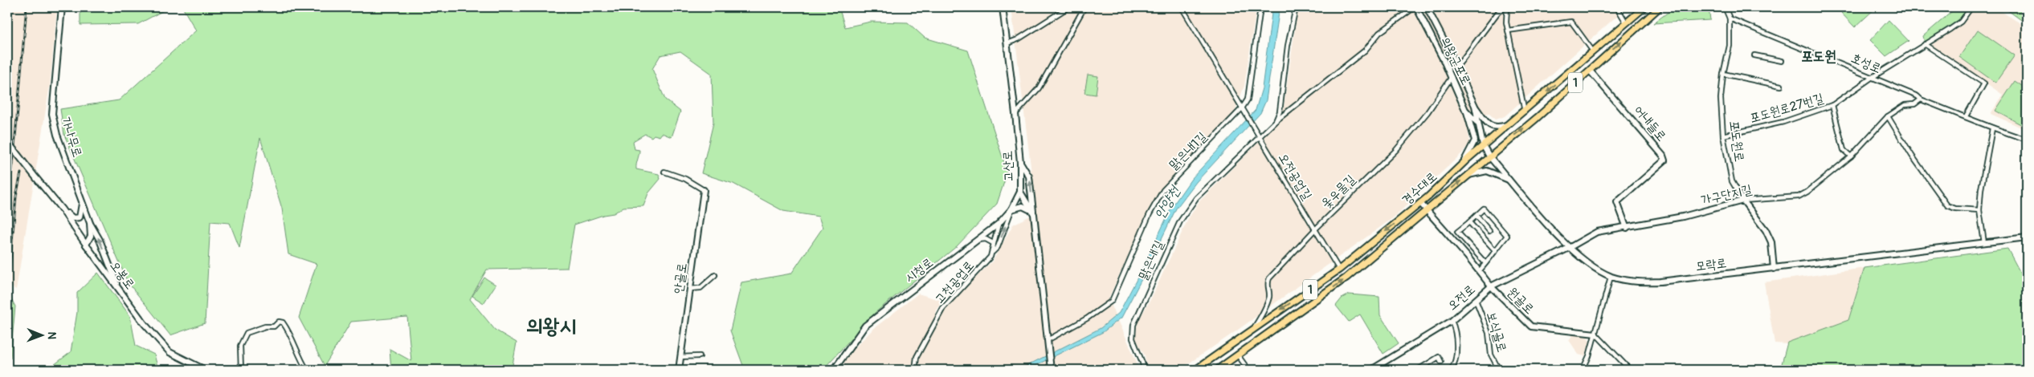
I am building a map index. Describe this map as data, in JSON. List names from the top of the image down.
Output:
{
  "streets": {
    "main road": ["1", "경수대로"],
    "street": [
      "의왕군포로",
      "호성로",
      "포도원로27번길",
      "어내들로",
      "가나무로",
      "포도원로",
      "맑은내1길",
      "고산로",
      "오전공업길",
      "옻우물길",
      "가구단지길",
      "맑은내길",
      "모락로",
      "시청로",
      "오봉로",
      "안골로",
      "고천공업로",
      "오전로",
      "원골로",
      "보식골로"
    ]
  },
  "crossings": [
    ["의왕군포로", "경수대로"],
    ["의왕군포로", "옻우물길"],
    ["의왕군포로", "맑은내길"],
    ["의왕군포로", "모락로"],
    ["호성로", "포도원로27번길"],
    ["호성로", "포도원로"],
    ["호성로", "가구단지길"],
    ["포도원로27번길", "포도원로"],
    ["어내들로", "경수대로"],
    ["어내들로", "가구단지길"],
    ["가나무로", "오봉로"],
    ["포도원로", "가구단지길"],
    ["포도원로", "모락로"],
    ["맑은내1길", "고산로"],
    ["맑은내1길", "오전공업길"],
    ["고산로", "시청로"],
    ["오전공업길", "경수대로"],
    ["오전공업길", "옻우물길"],
    ["오전공업길", "맑은내길"],
    ["경수대로", "옻우물길"],
    ["경수대로", "모락로"],
    ["경수대로", "원골로"],
    ["가구단지길", "모락로"],
    ["가구단지길", "오전로"],
    ["모락로", "오전로"],
    ["시청로", "고천공업로"],
    ["오전로", "원골로"],
    ["오전로", "보식골로"]
  ],
  "districts": ["포도원", "의왕시"],
  "water": ["안양천"],
  "north": "right"
}
